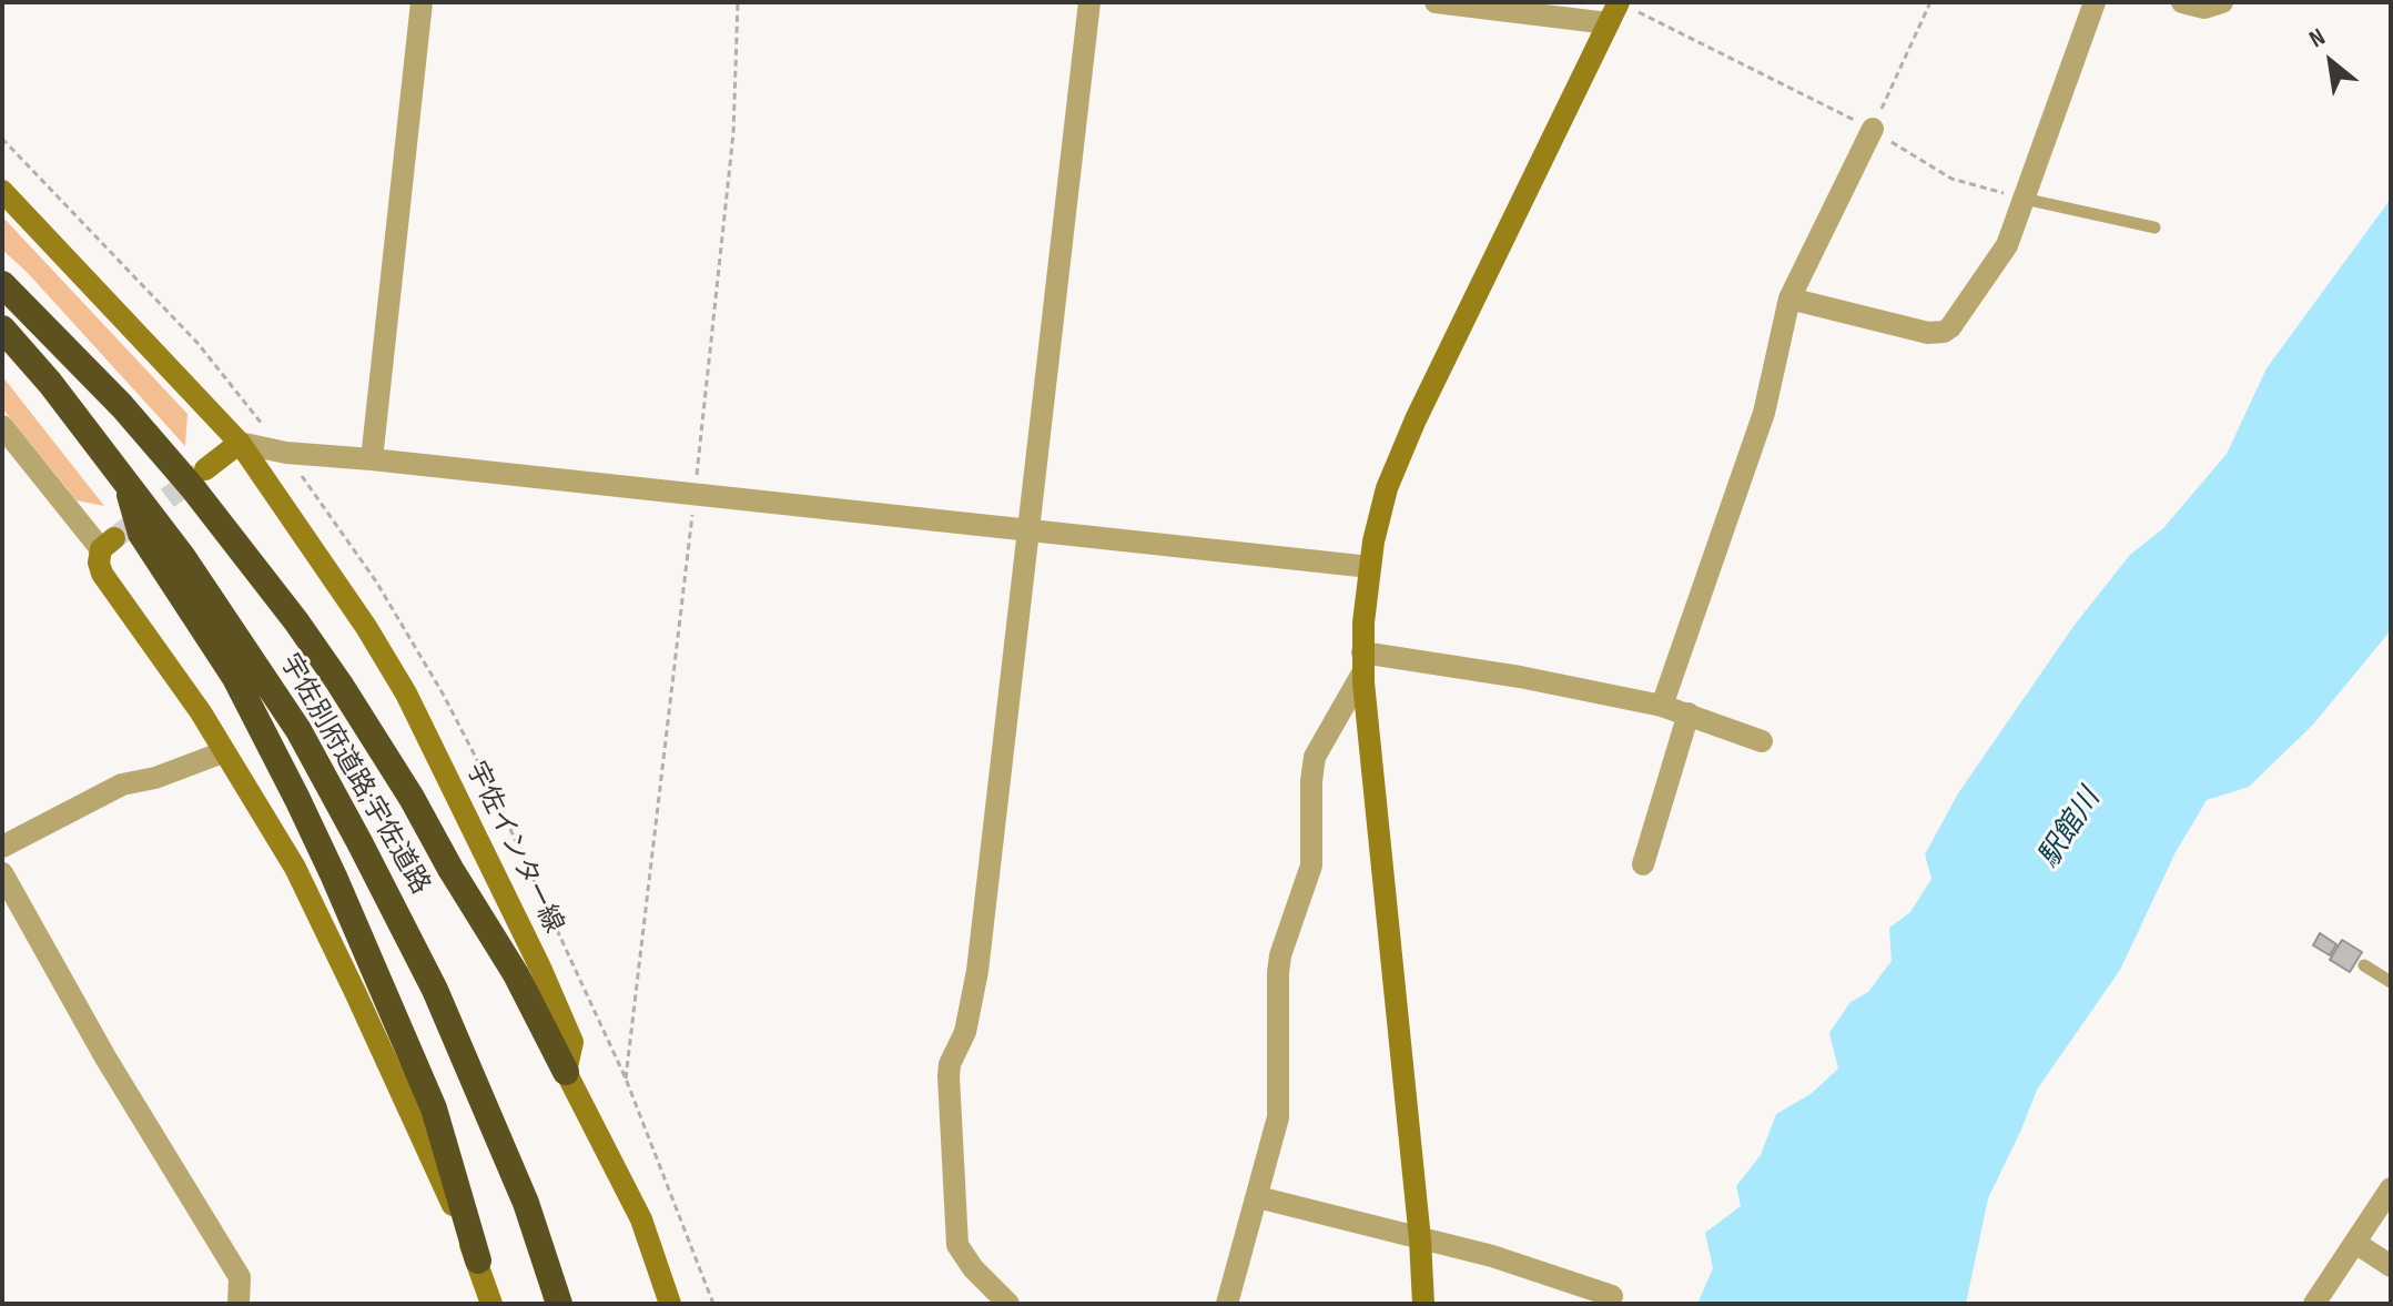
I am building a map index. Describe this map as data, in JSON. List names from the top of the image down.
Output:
{
  "streets": {
    "highway": ["宇佐別府道路;宇佐道路"],
    "main road": ["宇佐インター線"]
  },
  "water": ["駅館川"],
  "north": "top left"
}
